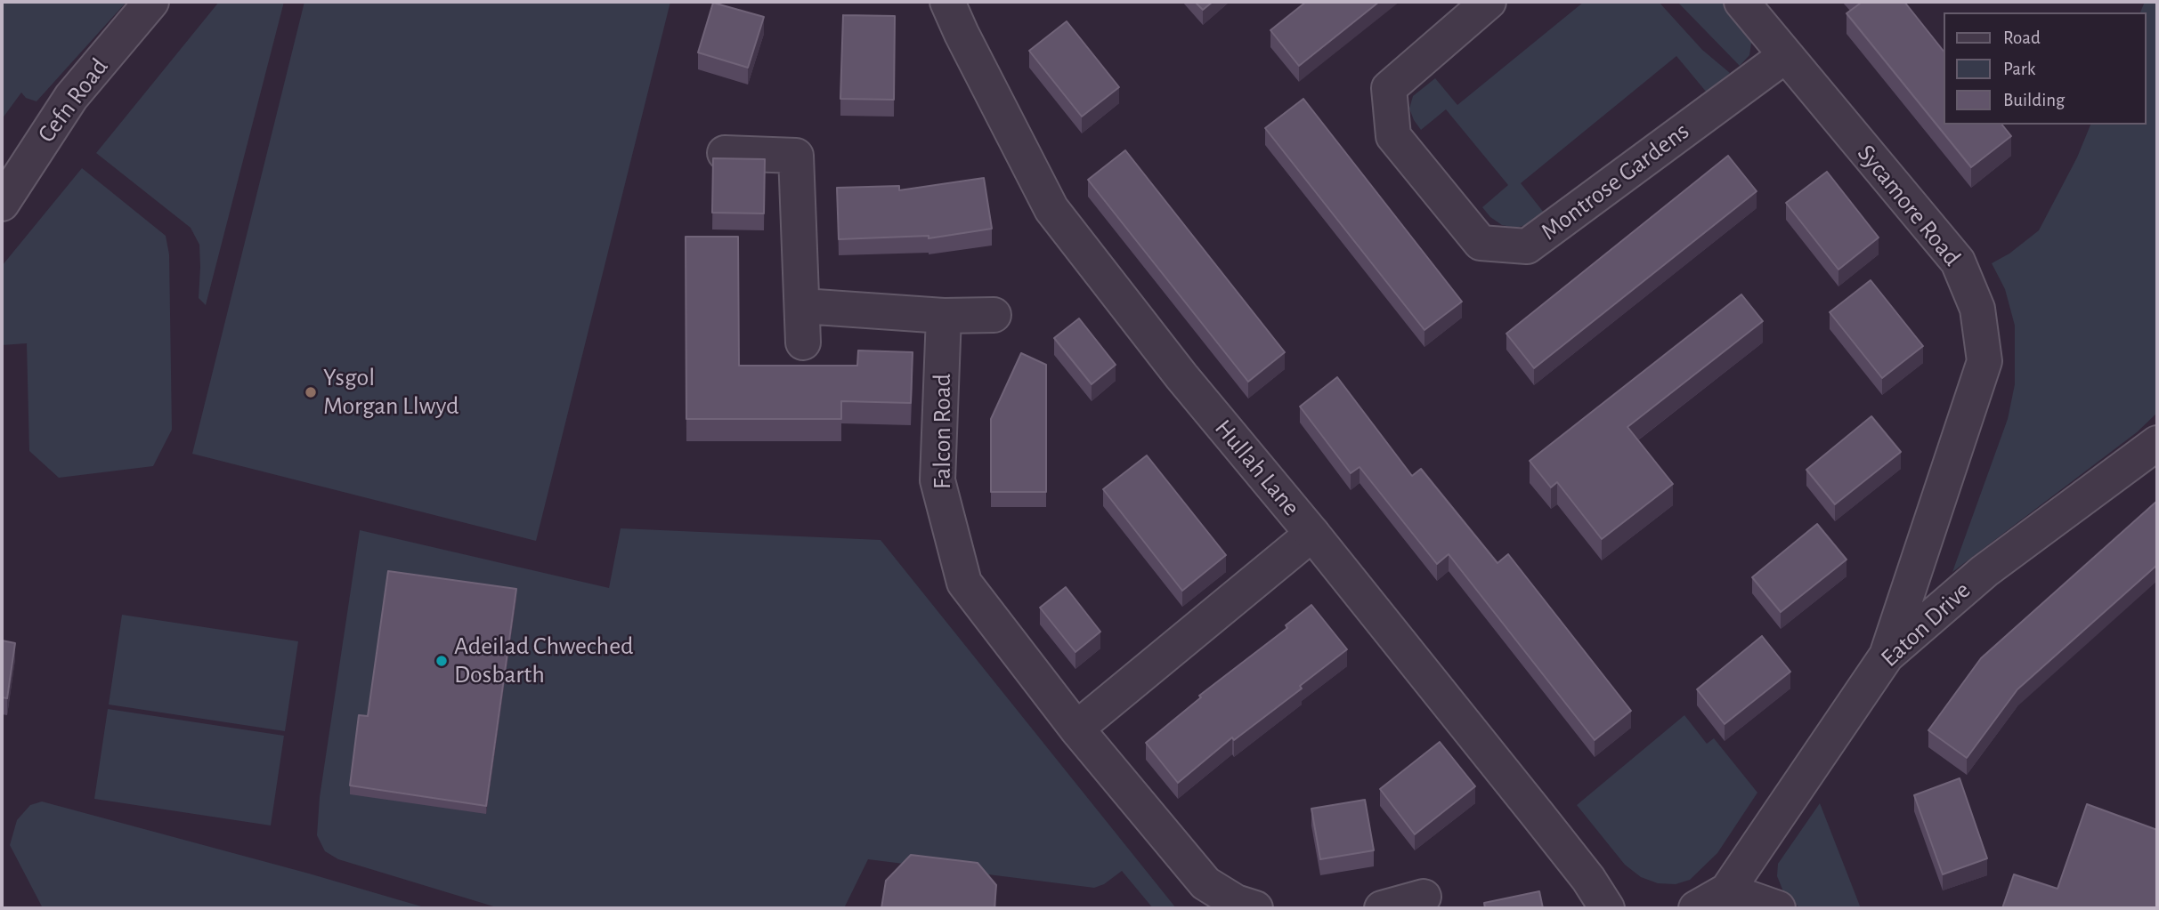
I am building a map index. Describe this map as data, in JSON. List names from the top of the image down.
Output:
{
  "streets": {
    "street": [
      "Cefn Road",
      "Montrose Gardens",
      "Sycamore Road",
      "Falcon Road",
      "Hullah Lane",
      "Eaton Drive"
    ]
  },
  "crossings": [
    ["Montrose Gardens", "Sycamore Road"],
    ["Sycamore Road", "Eaton Drive"]
  ],
  "places": ["Ysgol Morgan Llwyd", "Adeilad Chweched Dosbarth"],
  "legend": ["Road", "Park", "Building"]
}
